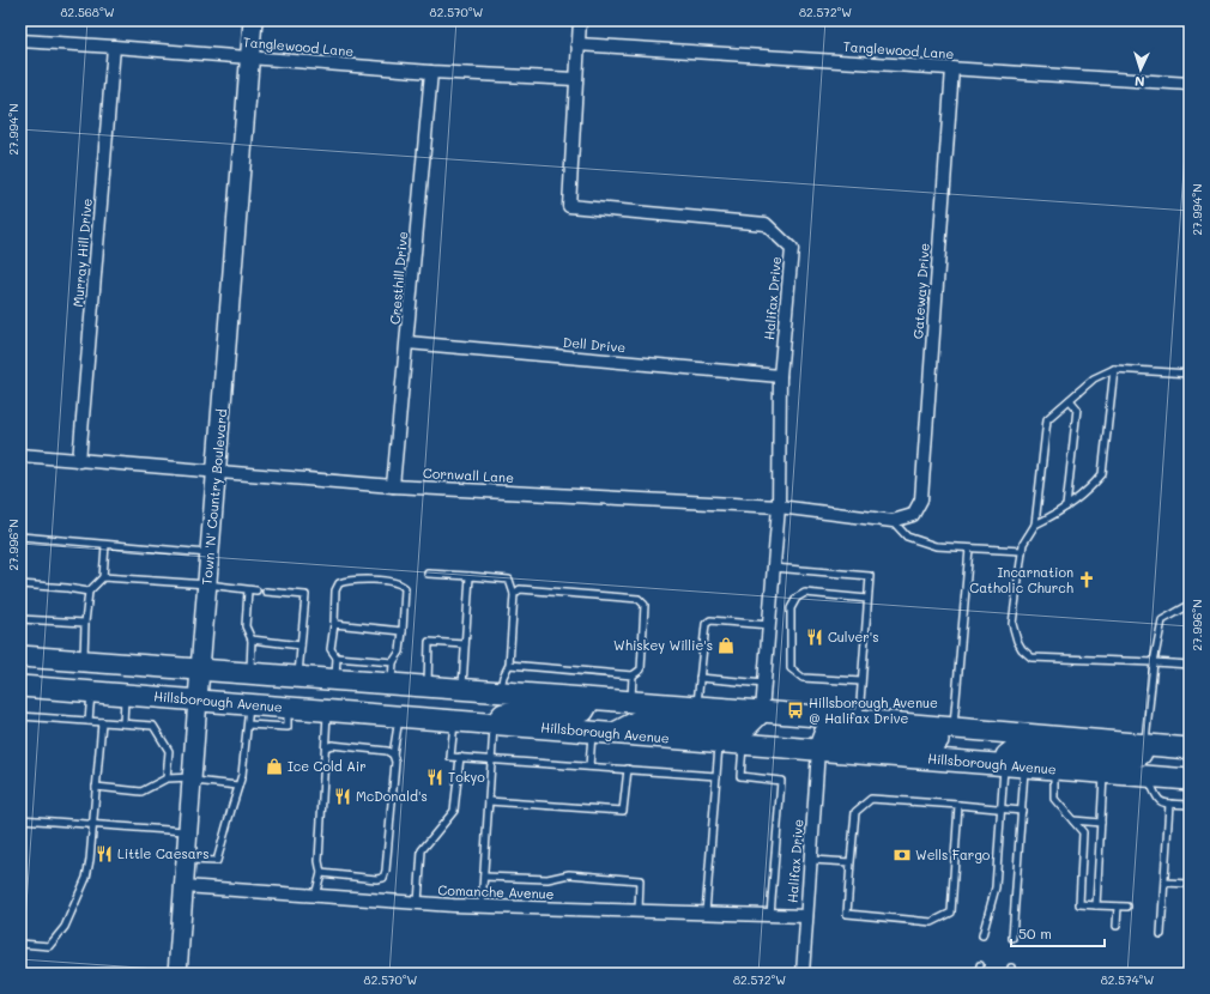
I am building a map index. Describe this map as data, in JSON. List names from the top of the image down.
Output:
{
  "streets": {
    "main road": ["Hillsborough Avenue"],
    "street": [
      "Tanglewood Lane",
      "Murray Hill Drive",
      "Cresthill Drive",
      "Gateway Drive",
      "Halifax Drive",
      "Dell Drive",
      "Cornwall Lane",
      "Town 'N' Country Boulevard",
      "Comanche Avenue"
    ]
  },
  "crossings": [
    ["Tanglewood Lane", "Murray Hill Drive"],
    ["Tanglewood Lane", "Cresthill Drive"],
    ["Tanglewood Lane", "Gateway Drive"],
    ["Tanglewood Lane", "Halifax Drive"],
    ["Tanglewood Lane", "Town 'N' Country Boulevard"],
    ["Murray Hill Drive", "Cornwall Lane"],
    ["Cresthill Drive", "Dell Drive"],
    ["Cresthill Drive", "Cornwall Lane"],
    ["Gateway Drive", "Cornwall Lane"],
    ["Halifax Drive", "Dell Drive"],
    ["Halifax Drive", "Cornwall Lane"],
    ["Halifax Drive", "Hillsborough Avenue"],
    ["Halifax Drive", "Comanche Avenue"],
    ["Cornwall Lane", "Town 'N' Country Boulevard"],
    ["Town 'N' Country Boulevard", "Hillsborough Avenue"],
    ["Town 'N' Country Boulevard", "Comanche Avenue"]
  ],
  "places": {
    "church": ["Incarnation Catholic Church"],
    "restaurant": [
      "Culver's",
      "Tokyo",
      "McDonald's",
      "Little Caesars"
    ],
    "shop": ["Whiskey Willie's", "Ice Cold Air"],
    "bus stop": ["Hillsborough Avenue @ Halifax Drive"],
    "bank": ["Wells Fargo"]
  },
  "scale_bar": "50 m",
  "north": "bottom",
  "coordinates": [
    "82.568°W",
    "82.570°W",
    "82.572°W",
    "27.994°N",
    "27.996°N",
    "82.574°W"
  ]
}
